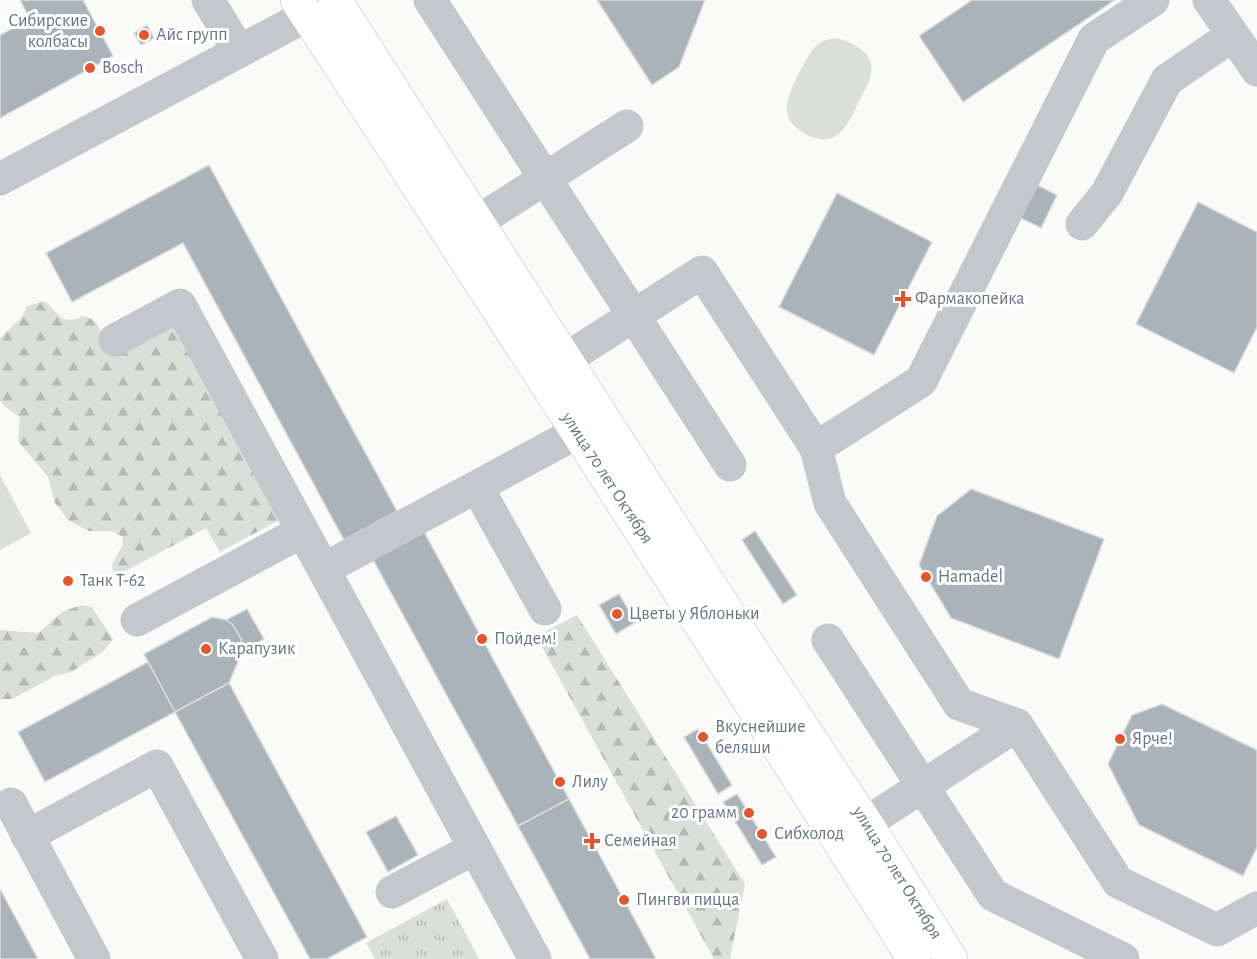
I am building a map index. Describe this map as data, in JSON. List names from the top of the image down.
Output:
{
  "streets": {
    "main road": ["улица 70 лет Октября"]
  },
  "places": {
    "other": [
      "Сибирские колбасы",
      "Айс групп",
      "Bosch",
      "Hamadel",
      "Танк Т-62",
      "Цветы у Яблоньки",
      "Пойдем!",
      "Карапузик",
      "Вкуснейшие беляши",
      "Ярче!",
      "Лилу",
      "20 грамм",
      "Сибхолод",
      "Пингви пицца"
    ],
    "health": ["Фармакопейка", "Семейная"]
  }
}
